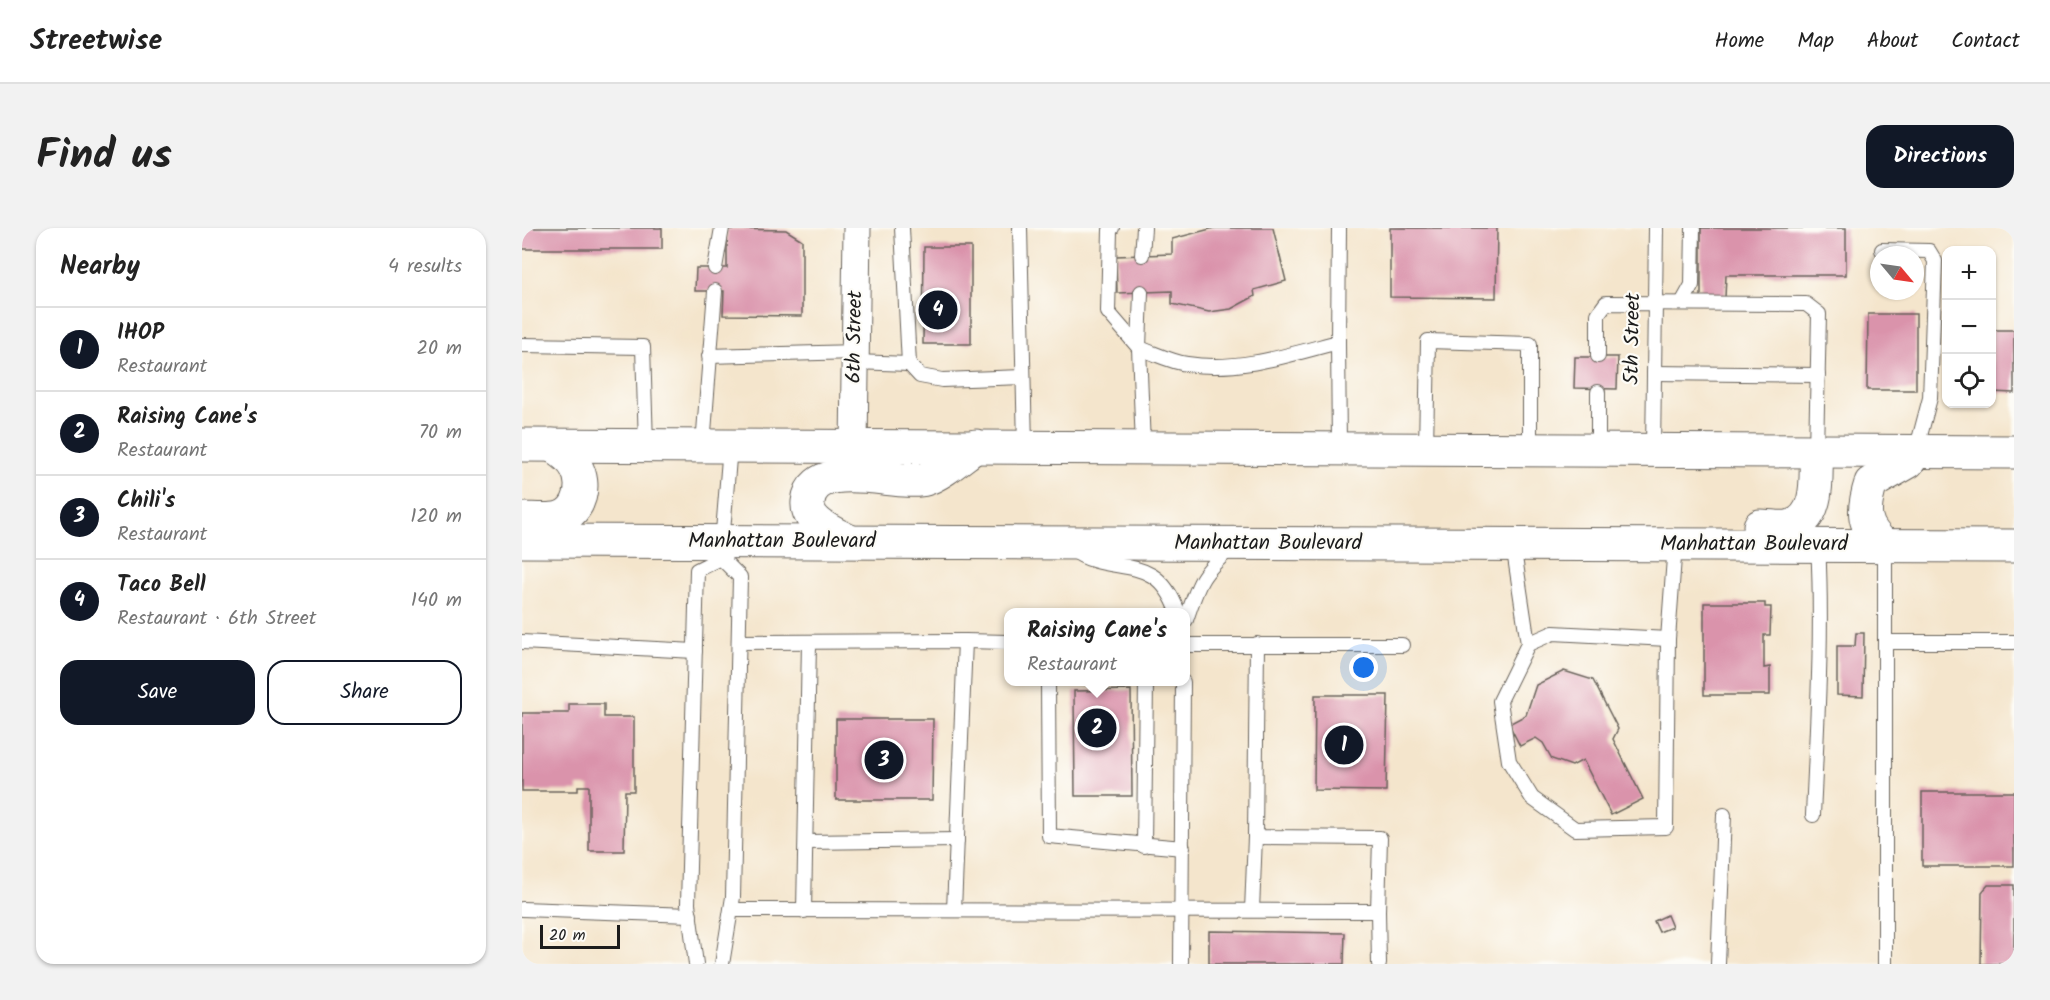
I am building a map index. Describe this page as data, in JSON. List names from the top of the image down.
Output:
{
  "streets": {
    "street": ["6th Street", "Manhattan Boulevard"],
    "lane": ["5th Street"]
  },
  "scale_bar": "20 m",
  "north": "bottom right",
  "page": {
    "header": "Streetwise",
    "nav": [
      "Home",
      "Map",
      "About",
      "Contact"
    ],
    "title": "Find us",
    "buttons": [
      "Directions",
      ["Save", "Share"]
    ],
    "heading": ["Nearby", "4 results"],
    "map_buttons": ["+", "−"],
    "pins": [
      "4",
      "2",
      "1",
      "3"
    ],
    "list": [
      {
        "mark": "1",
        "name": "IHOP",
        "note": "Restaurant",
        "value": "20 m"
      },
      {
        "mark": "2",
        "name": "Raising Cane's",
        "note": "Restaurant",
        "value": "70 m"
      },
      {
        "mark": "3",
        "name": "Chili's",
        "note": "Restaurant",
        "value": "120 m"
      },
      {
        "mark": "4",
        "name": "Taco Bell",
        "note": "Restaurant · 6th Street",
        "value": "140 m"
      }
    ],
    "popup": ["Raising Cane's", "Restaurant"],
    "scale": "20 m"
  }
}
